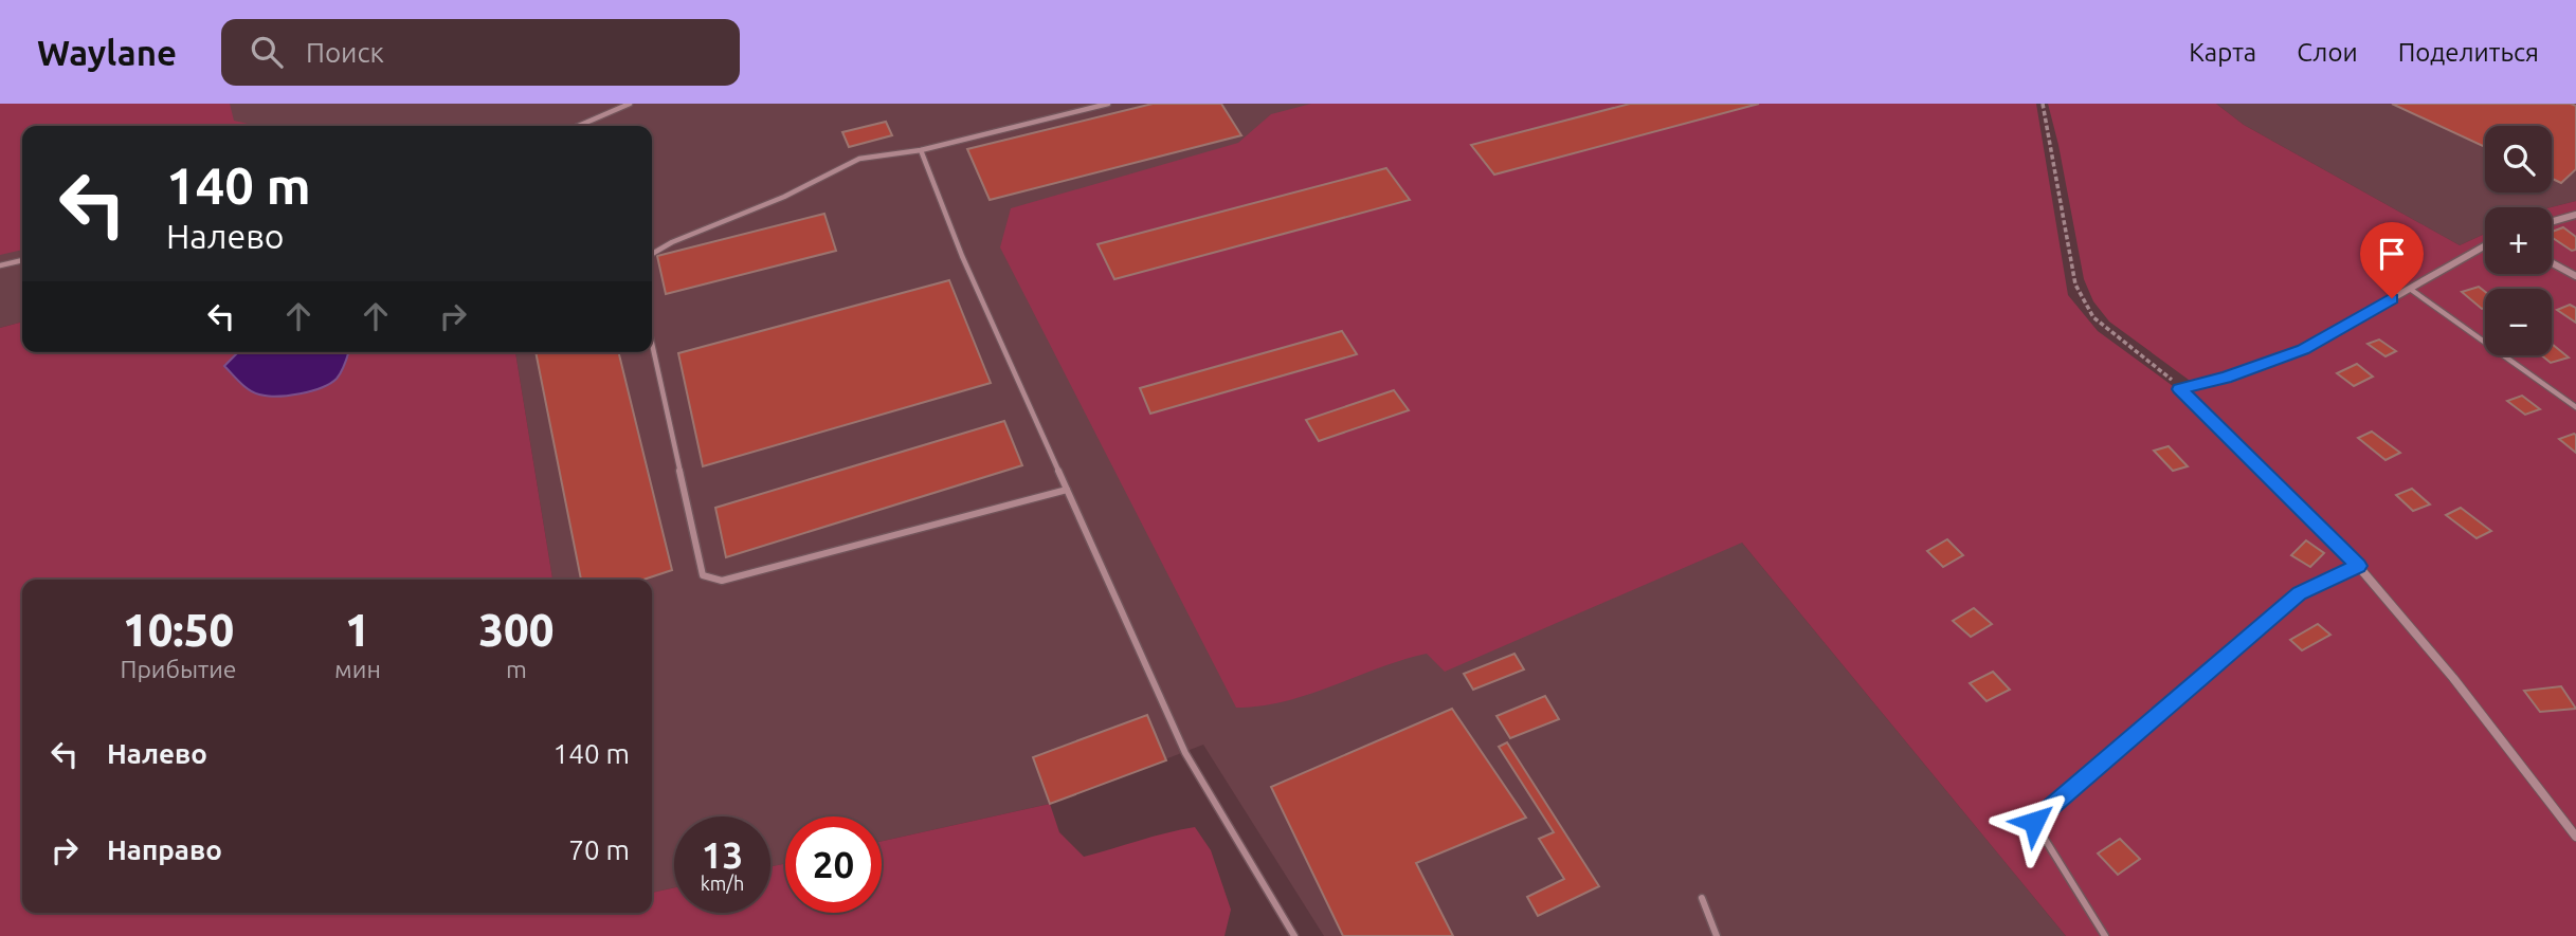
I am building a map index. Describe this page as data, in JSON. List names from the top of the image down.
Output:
{
  "page": {
    "header": "Waylane",
    "search": "Поиск",
    "nav": ["Карта", "Слои", "Поделиться"],
    "map_buttons": ["+", "−"],
    "turn": ["140 m", "Налево"],
    "eta": [
      "10:50",
      "Прибытие",
      "1",
      "мин",
      "300",
      "m"
    ],
    "list": [
      {
        "name": "Налево",
        "value": "140 m"
      },
      {
        "name": "Направо",
        "value": "70 m"
      }
    ],
    "speed": "13 km/h",
    "limit": "20"
  }
}
